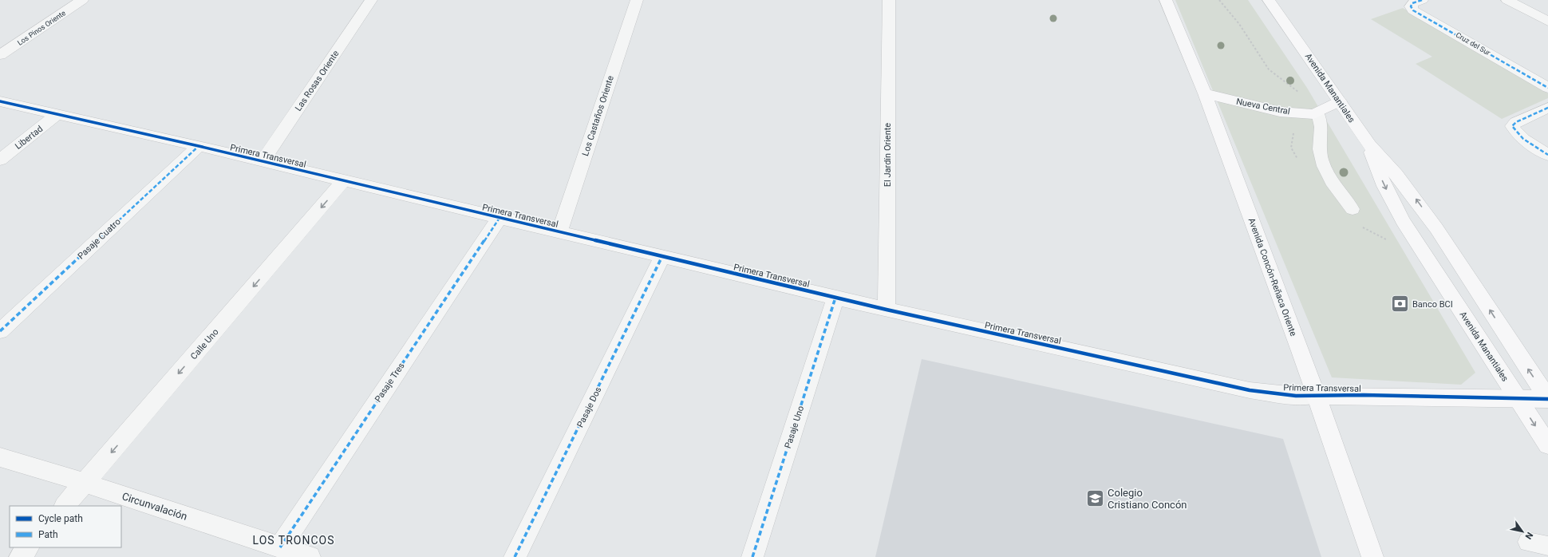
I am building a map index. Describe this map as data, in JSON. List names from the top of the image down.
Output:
{
  "streets": {
    "street": [
      "Los Pinos Oriente",
      "Cruz del Sur",
      "Las Rosas Oriente",
      "Avenida Manantiales",
      "Nueva Central",
      "Los Castaños Oriente",
      "Libertad",
      "El Jardín Oriente",
      "Primera Transversal",
      "Pasaje Cuatro",
      "Avenida Concón-Reñaca Oriente",
      "Calle Uno",
      "Pasaje Tres",
      "Pasaje Dos",
      "Pasaje Uno",
      "Circunvalación"
    ]
  },
  "crossings": [
    ["Las Rosas Oriente", "Primera Transversal"],
    ["Avenida Manantiales", "Nueva Central"],
    ["Avenida Manantiales", "Primera Transversal"],
    ["Nueva Central", "Avenida Concón-Reñaca Oriente"],
    ["Los Castaños Oriente", "Primera Transversal"],
    ["Libertad", "Primera Transversal"],
    ["El Jardín Oriente", "Primera Transversal"],
    ["Primera Transversal", "Pasaje Cuatro"],
    ["Primera Transversal", "Avenida Concón-Reñaca Oriente"],
    ["Primera Transversal", "Calle Uno"],
    ["Primera Transversal", "Pasaje Tres"],
    ["Primera Transversal", "Pasaje Dos"],
    ["Primera Transversal", "Pasaje Uno"],
    ["Calle Uno", "Circunvalación"],
    ["Pasaje Tres", "Circunvalación"]
  ],
  "one_way": ["Calle Uno"],
  "districts": ["LOS TRONCOS"],
  "places": {
    "bank": ["Banco BCI"],
    "school or university": ["Colegio Cristiano Concón"]
  },
  "legend": ["Cycle path", "Path"],
  "north": "bottom right"
}
